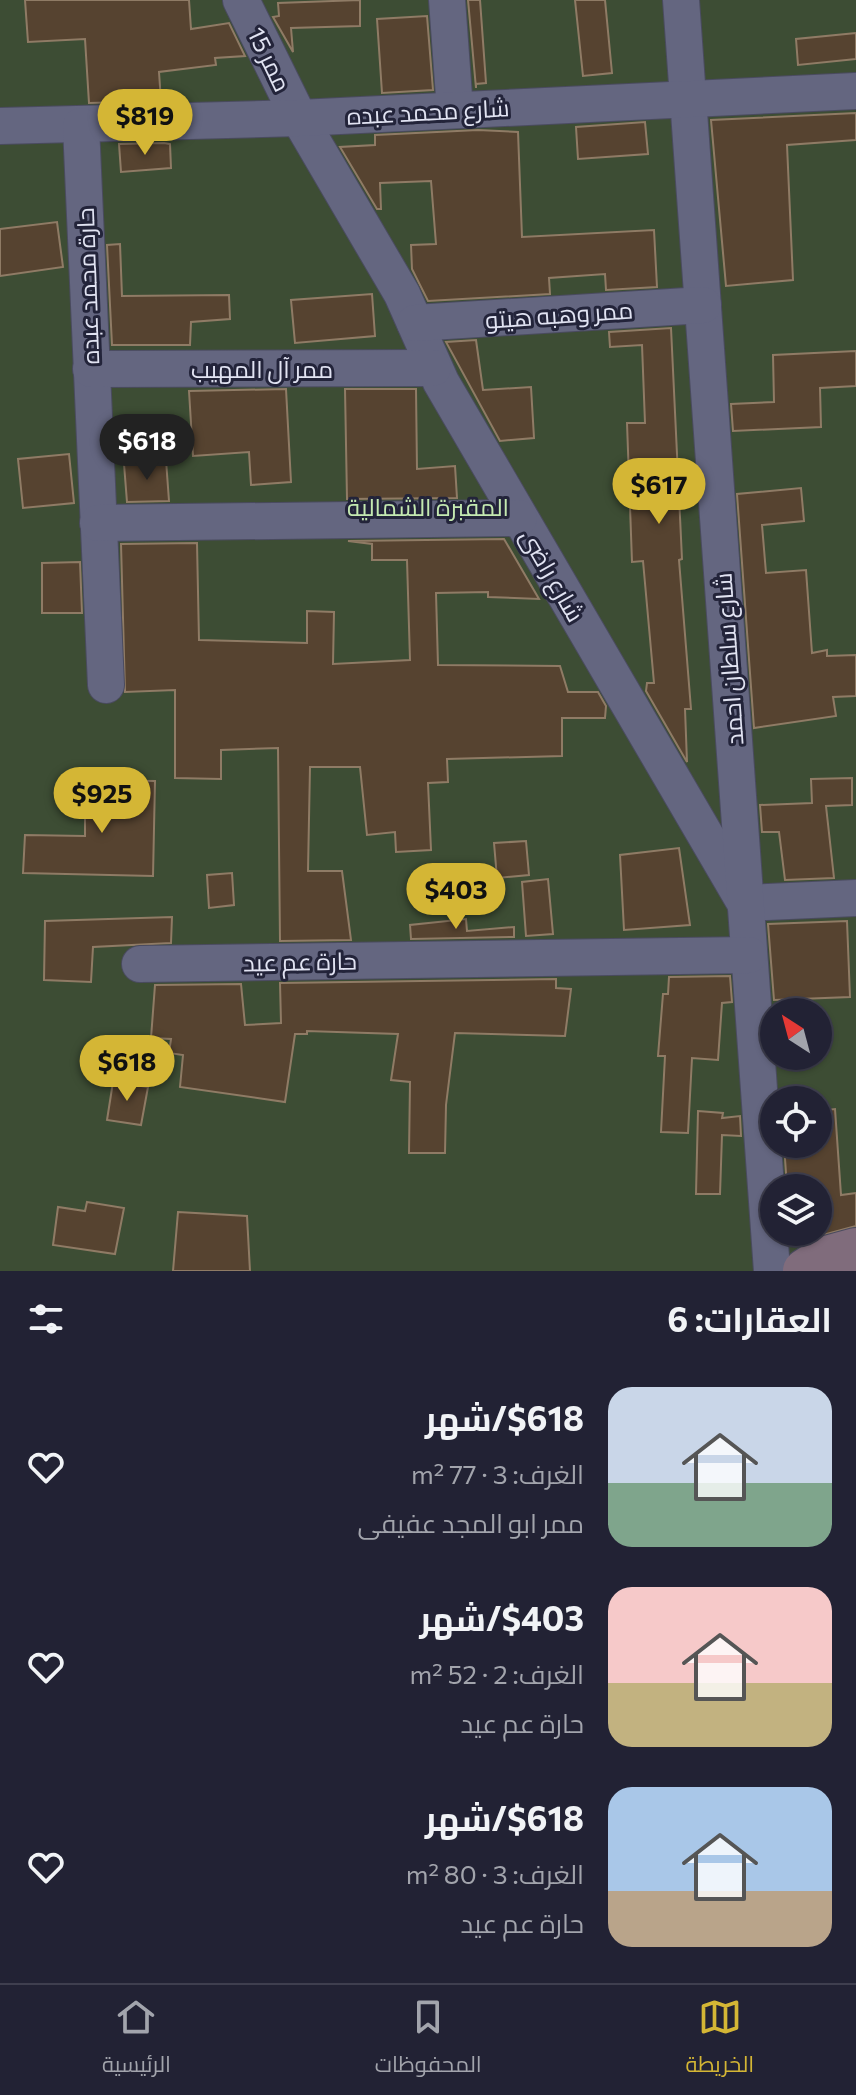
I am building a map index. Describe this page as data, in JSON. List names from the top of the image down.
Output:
{
  "streets": {
    "street": [
      "ممر 15",
      "شارع محمد عبده",
      "حارة محمد عبده",
      "ممر وهبه هيتو",
      "ممر آل المهيب",
      "شارع راضى",
      "شارع سلطان احمد",
      "حارة عم عيد"
    ]
  },
  "crossings": [
    ["ممر 15", "شارع محمد عبده"],
    ["ممر 15", "شارع راضى"],
    ["شارع محمد عبده", "حارة محمد عبده"],
    ["شارع محمد عبده", "شارع راضى"],
    ["شارع محمد عبده", "شارع سلطان احمد"],
    ["حارة محمد عبده", "ممر آل المهيب"],
    ["ممر وهبه هيتو", "شارع راضى"],
    ["ممر وهبه هيتو", "شارع سلطان احمد"],
    ["ممر آل المهيب", "شارع راضى"],
    ["شارع راضى", "شارع سلطان احمد"],
    ["شارع سلطان احمد", "حارة عم عيد"]
  ],
  "parks": ["المقبرة الشمالية"],
  "north": "top left",
  "page": {
    "price": [
      "$819",
      "$618",
      "$617",
      "$925",
      "$403",
      "$618"
    ],
    "heading": "العقارات: 6",
    "list": [
      {
        "name": "$618/شهر",
        "note": "الغرف: 3 · 77 m² · ممر ابو المجد عفيفى"
      },
      {
        "name": "$403/شهر",
        "note": "الغرف: 2 · 52 m² · حارة عم عيد"
      },
      {
        "name": "$618/شهر",
        "note": "الغرف: 3 · 80 m² · حارة عم عيد"
      }
    ],
    "tabs": ["الخريطة", "المحفوظات", "الرئيسية"]
  }
}
